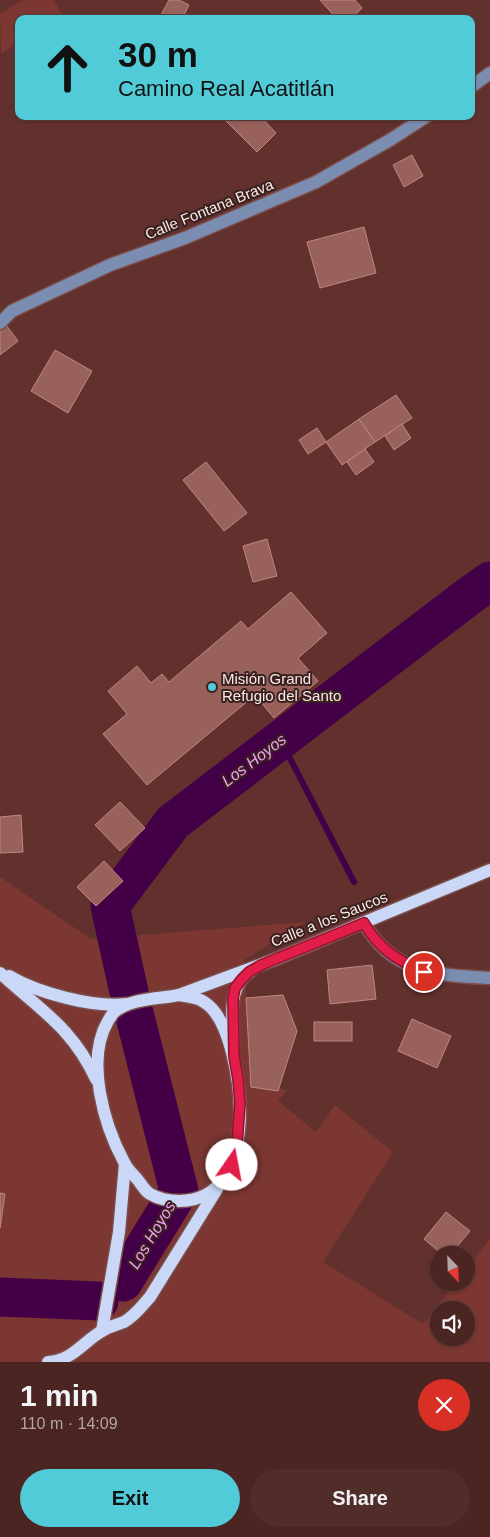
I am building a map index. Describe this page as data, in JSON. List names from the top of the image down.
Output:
{
  "streets": {
    "main road": ["Calle a los Saucos"],
    "street": ["Calle Fontana Brava"]
  },
  "water": ["Los Hoyos"],
  "places": ["Misión Grand Refugio del Santo"],
  "north": "bottom right",
  "page": {
    "turn": ["30 m", "Camino Real Acatitlán"],
    "heading": ["1 min", "110 m · 14:09"],
    "buttons": ["Exit", "Share"]
  }
}
